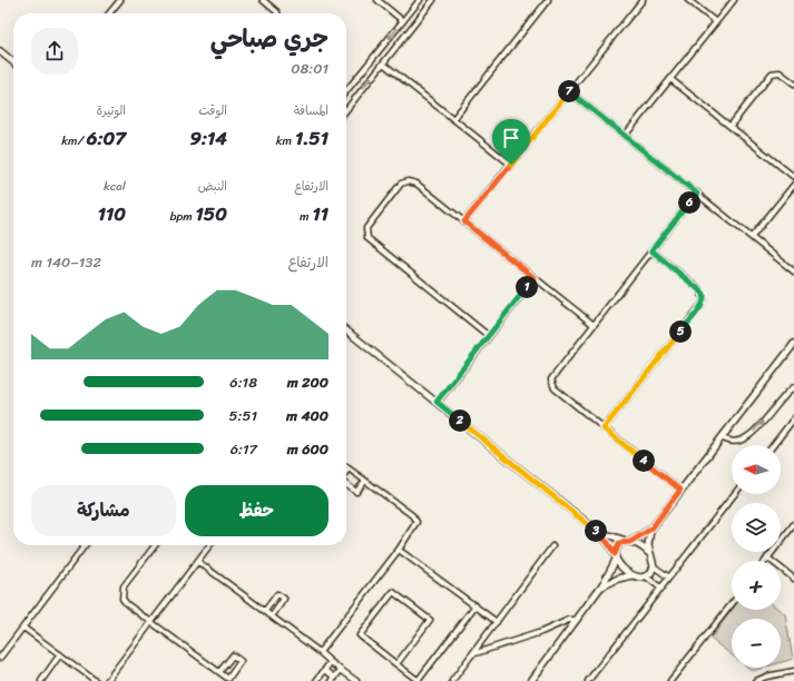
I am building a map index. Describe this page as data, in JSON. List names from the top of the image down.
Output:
{
  "north": "left",
  "page": {
    "heading": ["جري صباحي", "08:01"],
    "pins": [
      "7",
      "6",
      "1",
      "5",
      "2",
      "4",
      "3"
    ],
    "stats": [
      ["المسافة", "1.51 km"],
      ["الوقت", "9:14"],
      ["الوتيرة", "6:07 /km"],
      ["الارتفاع", "11 m"],
      ["النبض", "150 bpm"],
      ["kcal", "110"]
    ],
    "chart": ["الارتفاع", "132–140 m"],
    "list": [
      {
        "name": "200 m",
        "note": "6:18"
      },
      {
        "name": "400 m",
        "note": "5:51"
      },
      {
        "name": "600 m",
        "note": "6:17"
      }
    ],
    "map_buttons": ["+", "−"],
    "buttons": ["حفظ", "مشاركة"]
  }
}
